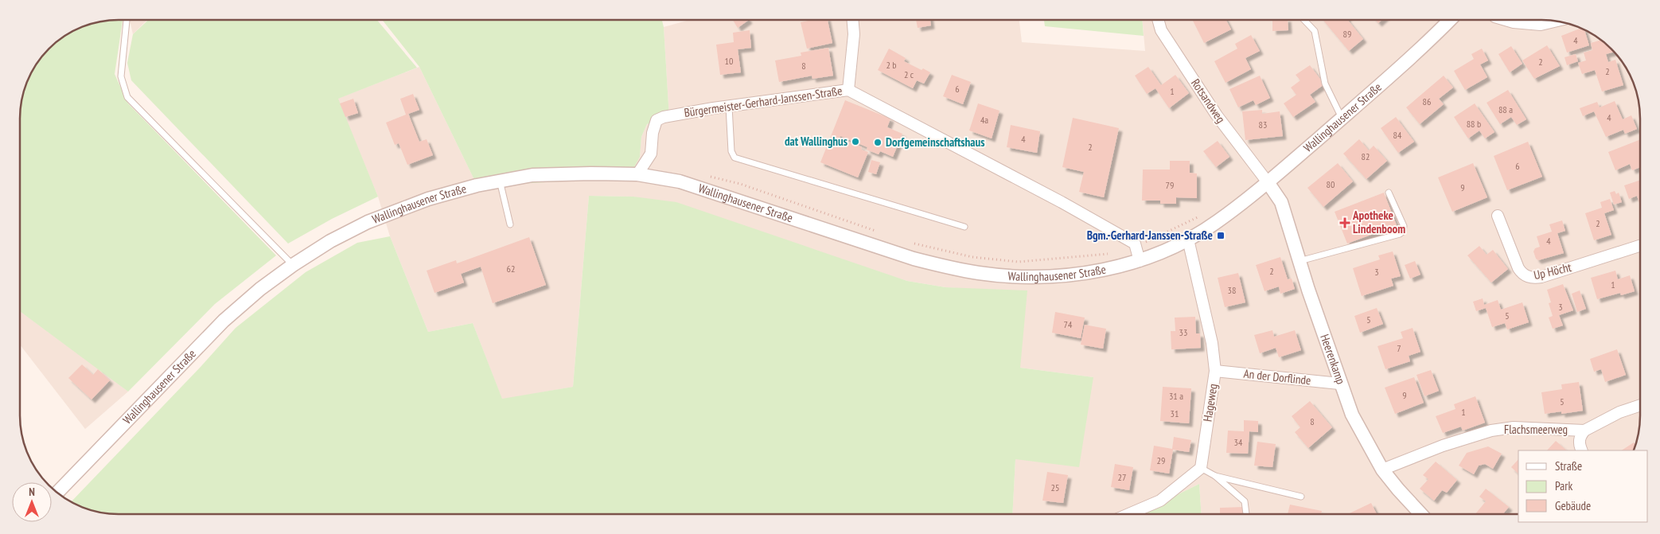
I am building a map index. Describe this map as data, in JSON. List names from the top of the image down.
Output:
{
  "streets": {
    "street": [
      "Rotsandweg",
      "Bürgermeister-Gerhard-Janssen-Straße",
      "Wallinghausener Straße",
      "Up Höcht",
      "Heerenkamp",
      "An der Dorflinde",
      "Hageweg",
      "Flachsmeerweg"
    ]
  },
  "crossings": [
    ["Rotsandweg", "Wallinghausener Straße"],
    ["Rotsandweg", "Heerenkamp"],
    ["Bürgermeister-Gerhard-Janssen-Straße", "Wallinghausener Straße"],
    ["Wallinghausener Straße", "Heerenkamp"],
    ["Wallinghausener Straße", "Hageweg"],
    ["Heerenkamp", "An der Dorflinde"],
    ["Heerenkamp", "Flachsmeerweg"],
    ["An der Dorflinde", "Hageweg"]
  ],
  "places": {
    "other": ["dat Wallinghus", "Dorfgemeinschaftshaus"],
    "health": ["Apotheke Lindenboom"],
    "transit": ["Bgm.-Gerhard-Janssen-Straße"]
  },
  "house_numbers": [
    "89",
    "4",
    "10",
    "2",
    "2 b",
    "8",
    "2",
    "2 c",
    "6",
    "1",
    "86",
    "88 a",
    "4",
    "4a",
    "88 b",
    "83",
    "84",
    "4",
    "2",
    "82",
    "6",
    "80",
    "79",
    "9",
    "2",
    "4",
    "62",
    "2",
    "3",
    "1",
    "38",
    "3",
    "5",
    "5",
    "74",
    "33",
    "7",
    "9",
    "31 a",
    "5",
    "1",
    "31",
    "8",
    "34",
    "29",
    "27",
    "25"
  ],
  "legend": ["Straße", "Park", "Gebäude"],
  "north": "top"
}
